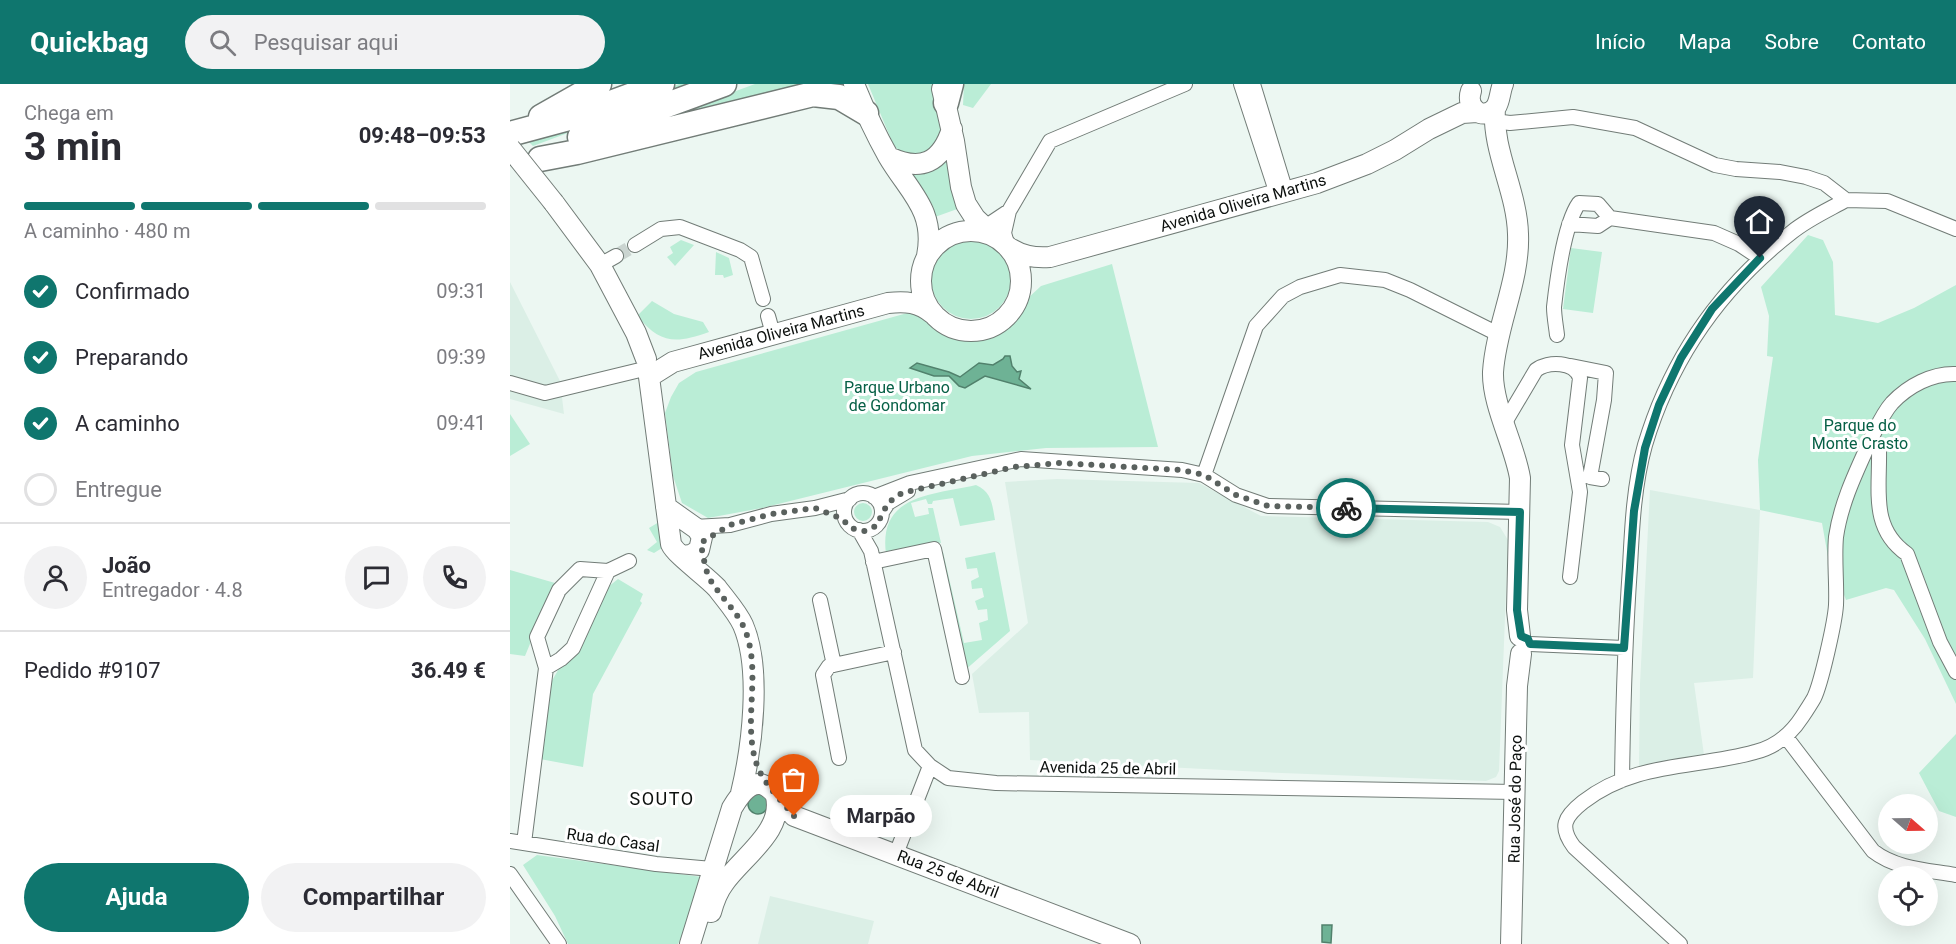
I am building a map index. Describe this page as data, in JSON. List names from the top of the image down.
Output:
{
  "streets": {
    "main road": ["Avenida Oliveira Martins", "Rua José do Paço", "Rua 25 de Abril"],
    "street": ["Avenida 25 de Abril", "Rua do Casal"]
  },
  "crossings": [
    ["Avenida Oliveira Martins", "Rua José do Paço"],
    ["Avenida 25 de Abril", "Rua José do Paço"]
  ],
  "districts": ["SOUTO"],
  "parks": ["Parque Urbano de Gondomar", "Parque do Monte Crasto"],
  "places": ["Marpão"],
  "north": "right",
  "page": {
    "header": "Quickbag",
    "search": "Pesquisar aqui",
    "nav": [
      "Início",
      "Mapa",
      "Sobre",
      "Contato"
    ],
    "heading": ["3 min", "Chega em", "09:48–09:53"],
    "panel": [
      "João",
      "Entregador · 4.8",
      "Pedido #9107",
      "36.49 €"
    ],
    "bar": "A caminho · 480 m",
    "list": [
      ["Confirmado", "09:31"],
      ["Preparando", "09:39"],
      ["A caminho", "09:41"],
      "Entregue"
    ],
    "bubble": "Marpão",
    "buttons": ["Ajuda", "Compartilhar"]
  }
}
